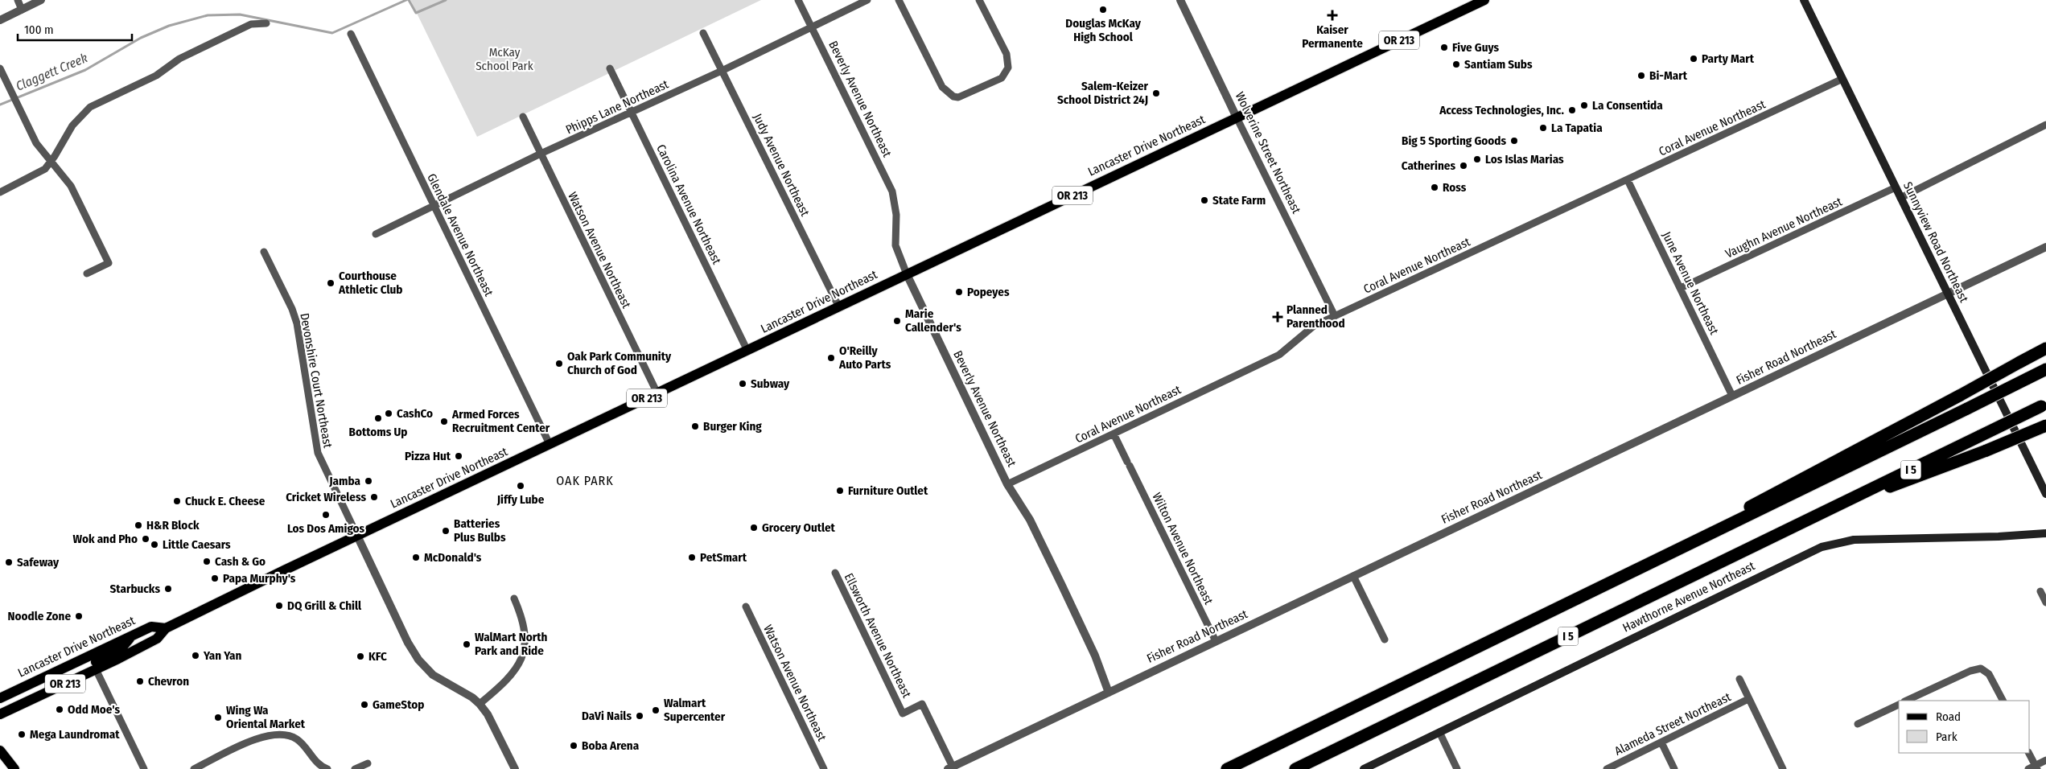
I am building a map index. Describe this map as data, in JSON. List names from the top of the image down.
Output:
{
  "streets": {
    "highway": ["I 5"],
    "main road": [
      "OR 213",
      "Lancaster Drive Northeast",
      "Sunnyview Road Northeast",
      "Hawthorne Avenue Northeast"
    ],
    "street": [
      "Beverly Avenue Northeast",
      "Phipps Lane Northeast",
      "Coral Avenue Northeast",
      "Wolverine Street Northeast",
      "Judy Avenue Northeast",
      "Carolina Avenue Northeast",
      "Vaughn Avenue Northeast",
      "Glendale Avenue Northeast",
      "Watson Avenue Northeast",
      "June Avenue Northeast",
      "Fisher Road Northeast",
      "Devonshire Court Northeast",
      "Wilton Avenue Northeast",
      "Ellsworth Avenue Northeast",
      "Alameda Street Northeast"
    ]
  },
  "crossings": [
    ["Beverly Avenue Northeast", "Phipps Lane Northeast"],
    ["Beverly Avenue Northeast", "Coral Avenue Northeast"],
    ["Beverly Avenue Northeast", "Lancaster Drive Northeast"],
    ["Beverly Avenue Northeast", "Fisher Road Northeast"],
    ["Phipps Lane Northeast", "Judy Avenue Northeast"],
    ["Phipps Lane Northeast", "Carolina Avenue Northeast"],
    ["Phipps Lane Northeast", "Glendale Avenue Northeast"],
    ["Phipps Lane Northeast", "Watson Avenue Northeast"],
    ["Coral Avenue Northeast", "Wolverine Street Northeast"],
    ["Coral Avenue Northeast", "Sunnyview Road Northeast"],
    ["Coral Avenue Northeast", "June Avenue Northeast"],
    ["Coral Avenue Northeast", "Wilton Avenue Northeast"],
    ["Lancaster Drive Northeast", "Wolverine Street Northeast"],
    ["Lancaster Drive Northeast", "Judy Avenue Northeast"],
    ["Lancaster Drive Northeast", "Carolina Avenue Northeast"],
    ["Lancaster Drive Northeast", "Glendale Avenue Northeast"],
    ["Lancaster Drive Northeast", "Watson Avenue Northeast"],
    ["Lancaster Drive Northeast", "Devonshire Court Northeast"],
    ["Vaughn Avenue Northeast", "Sunnyview Road Northeast"],
    ["Vaughn Avenue Northeast", "June Avenue Northeast"],
    ["Sunnyview Road Northeast", "Fisher Road Northeast"],
    ["June Avenue Northeast", "Fisher Road Northeast"],
    ["Fisher Road Northeast", "Wilton Avenue Northeast"],
    ["Fisher Road Northeast", "Ellsworth Avenue Northeast"]
  ],
  "districts": ["OAK PARK"],
  "water": ["Claggett Creek"],
  "parks": ["McKay School Park"],
  "places": {
    "other": [
      "Douglas McKay High School",
      "Five Guys",
      "Party Mart",
      "Santiam Subs",
      "Bi-Mart",
      "Salem-Keizer School District 24J",
      "La Consentida",
      "Access Technologies, Inc.",
      "La Tapatia",
      "Big 5 Sporting Goods",
      "Los Islas Marias",
      "Catherines",
      "Ross",
      "State Farm",
      "Courthouse Athletic Club",
      "Popeyes",
      "Marie Callender's",
      "O'Reilly Auto Parts",
      "Oak Park Community Church of God",
      "Subway",
      "CashCo",
      "Bottoms Up",
      "Armed Forces Recruitment Center",
      "Burger King",
      "Pizza Hut",
      "Jamba",
      "Jiffy Lube",
      "Furniture Outlet",
      "Cricket Wireless",
      "Chuck E. Cheese",
      "Los Dos Amigos",
      "H&R Block",
      "Grocery Outlet",
      "Batteries Plus Bulbs",
      "Wok and Pho",
      "Little Caesars",
      "McDonald's",
      "PetSmart",
      "Cash & Go",
      "Safeway",
      "Papa Murphy's",
      "Starbucks",
      "DQ Grill & Chill",
      "Noodle Zone",
      "WalMart North Park and Ride",
      "Yan Yan",
      "KFC",
      "Chevron",
      "GameStop",
      "Odd Moe's",
      "Walmart Supercenter",
      "DaVi Nails",
      "Wing Wa Oriental Market",
      "Mega Laundromat",
      "Boba Arena"
    ],
    "health": ["Kaiser Permanente", "Planned Parenthood"]
  },
  "legend": ["Road", "Park"],
  "scale_bar": "100 m"
}
